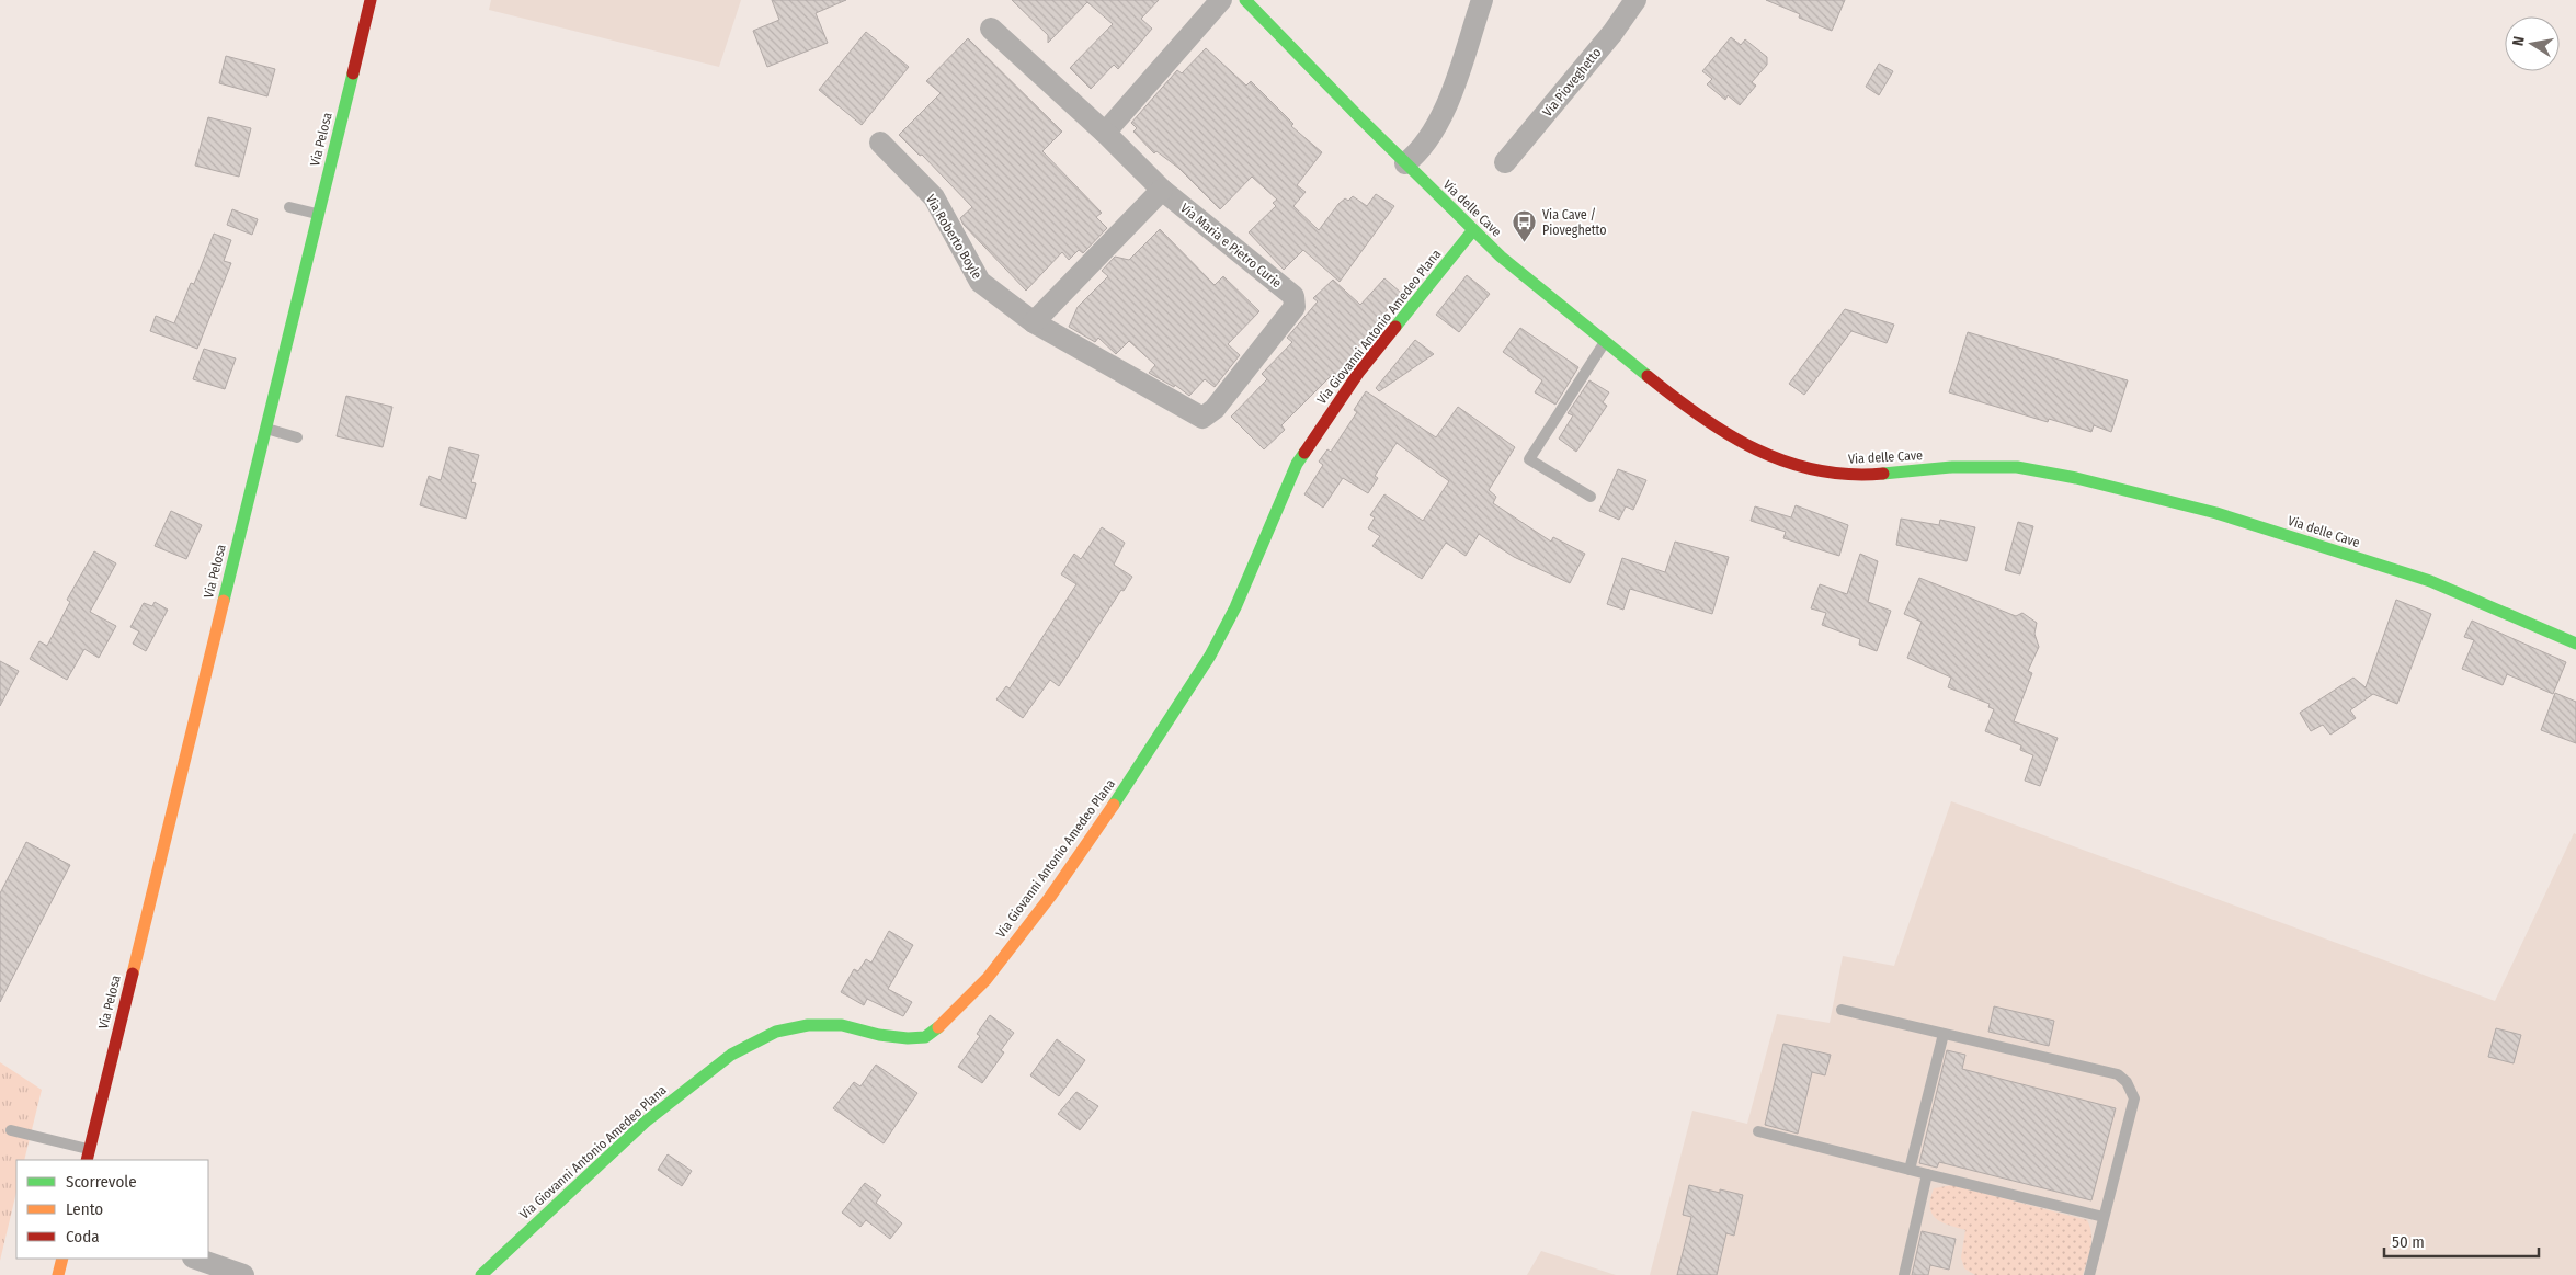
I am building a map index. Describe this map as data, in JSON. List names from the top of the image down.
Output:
{
  "streets": {
    "street": [
      "Via Pioveghetto",
      "Via Pelosa",
      "Via delle Cave",
      "Via Roberto Boyle",
      "Via Maria e Pietro Curie",
      "Via Giovanni Antonio Amedeo Plana"
    ]
  },
  "crossings": [
    ["Via delle Cave", "Via Giovanni Antonio Amedeo Plana"],
    ["Via Roberto Boyle", "Via Maria e Pietro Curie"]
  ],
  "places": {
    "bus stop": ["Via Cave / Pioveghetto"]
  },
  "legend": ["Scorrevole", "Lento", "Coda"],
  "scale_bar": "50 m",
  "north": "left"
}
